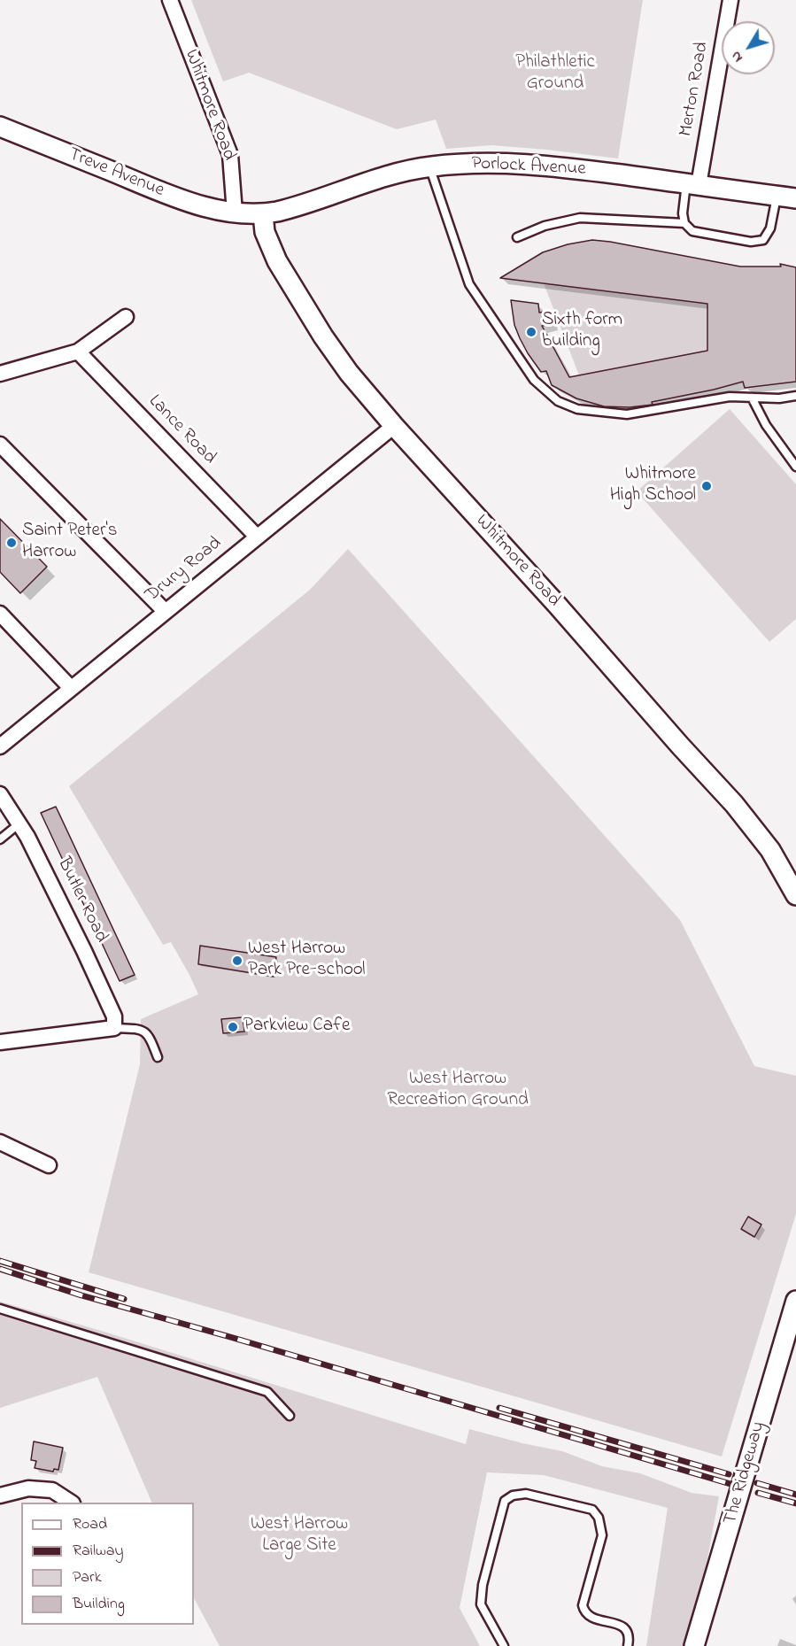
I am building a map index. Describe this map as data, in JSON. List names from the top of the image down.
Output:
{
  "streets": {
    "street": [
      "Merton Road",
      "Whitmore Road",
      "Porlock Avenue",
      "Treve Avenue",
      "Lance Road",
      "Drury Road",
      "Butler Road",
      "The Ridgeway"
    ]
  },
  "crossings": [
    ["Merton Road", "Porlock Avenue"],
    ["Whitmore Road", "Porlock Avenue"],
    ["Whitmore Road", "Treve Avenue"],
    ["Whitmore Road", "Drury Road"],
    ["Porlock Avenue", "Treve Avenue"],
    ["Lance Road", "Drury Road"]
  ],
  "parks": ["Philathletic Ground", "West Harrow Recreation Ground", "West Harrow Large Site"],
  "places": [
    "Sixth form building",
    "Whitmore High School",
    "Saint Peter's Harrow",
    "West Harrow Park Pre-school",
    "Parkview Cafe"
  ],
  "legend": [
    "Road",
    "Railway",
    "Park",
    "Building"
  ],
  "north": "bottom left"
}
